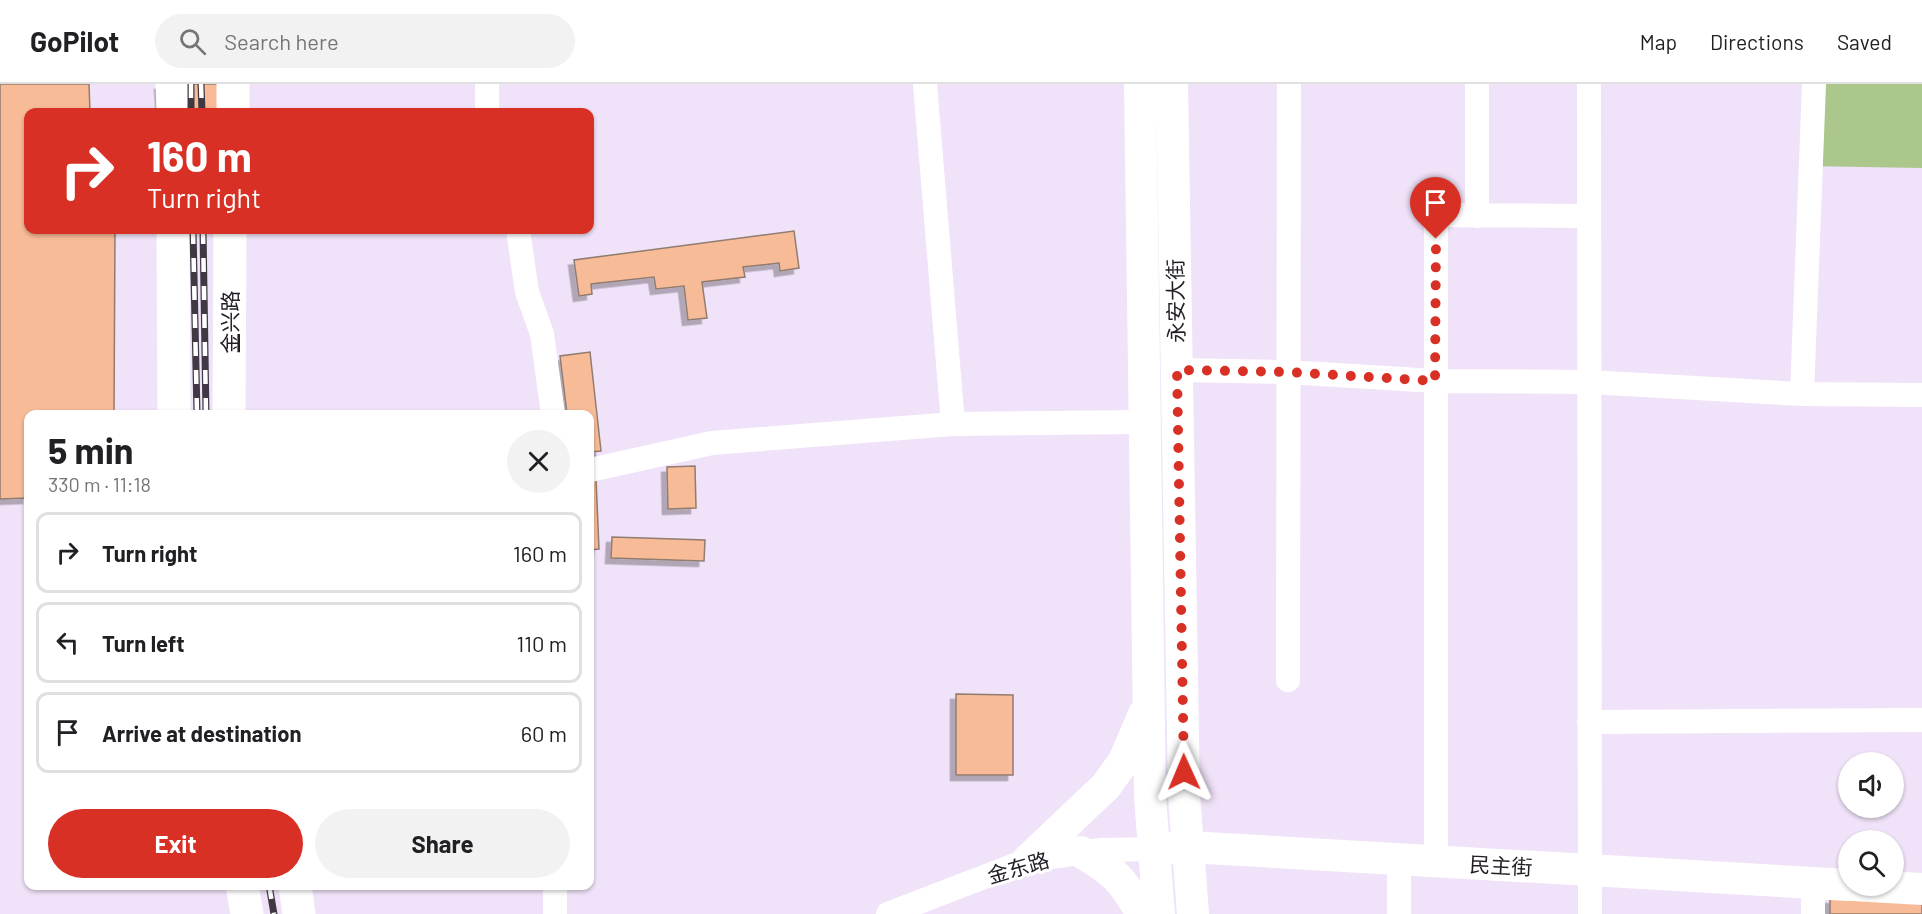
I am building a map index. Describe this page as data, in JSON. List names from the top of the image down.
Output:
{
  "streets": {
    "highway": ["金兴路"],
    "main road": ["永安大街", "民主街"],
    "street": ["金东路"]
  },
  "crossings": [
    ["永安大街", "民主街"],
    ["永安大街", "金东路"],
    ["民主街", "金东路"]
  ],
  "page": {
    "header": "GoPilot",
    "search": "Search here",
    "nav": ["Map", "Directions", "Saved"],
    "turn": ["160 m", "Turn right"],
    "heading": ["5 min", "330 m · 11:18"],
    "list": [
      {
        "name": "Turn right",
        "value": "160 m"
      },
      {
        "name": "Turn left",
        "value": "110 m"
      },
      {
        "name": "Arrive at destination",
        "value": "60 m"
      }
    ],
    "buttons": ["Exit", "Share"]
  }
}
